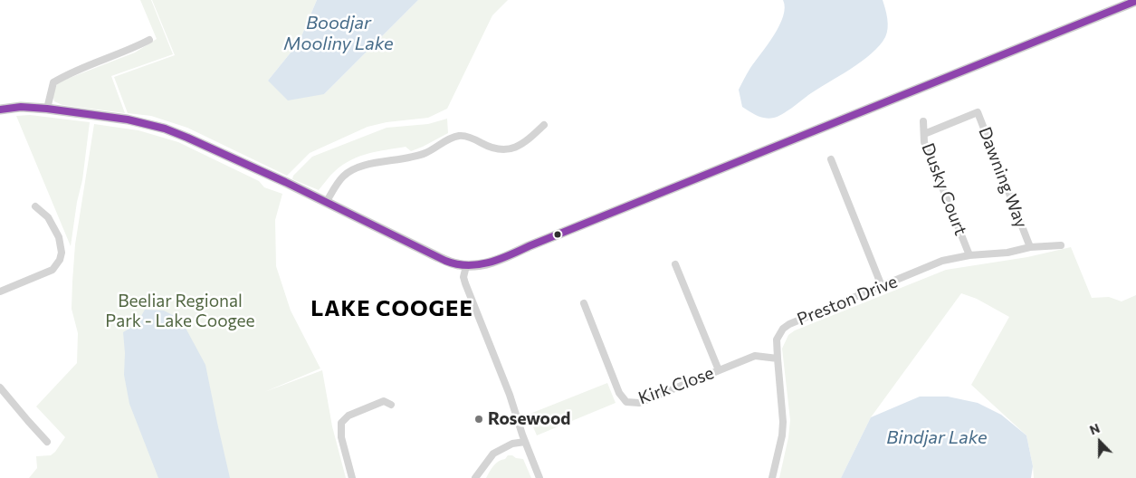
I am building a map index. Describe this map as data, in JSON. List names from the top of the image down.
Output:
{
  "streets": {
    "street": [
      "Dawning Way",
      "Dusky Court",
      "Preston Drive",
      "Kirk Close"
    ]
  },
  "crossings": [
    ["Dawning Way", "Dusky Court"],
    ["Dawning Way", "Preston Drive"],
    ["Dusky Court", "Preston Drive"],
    ["Preston Drive", "Kirk Close"]
  ],
  "districts": ["LAKE COOGEE"],
  "water": ["Boodjar Mooliny Lake", "Bindjar Lake"],
  "parks": ["Beeliar Regional Park - Lake Coogee"],
  "places": ["Rosewood"],
  "north": "top"
}
